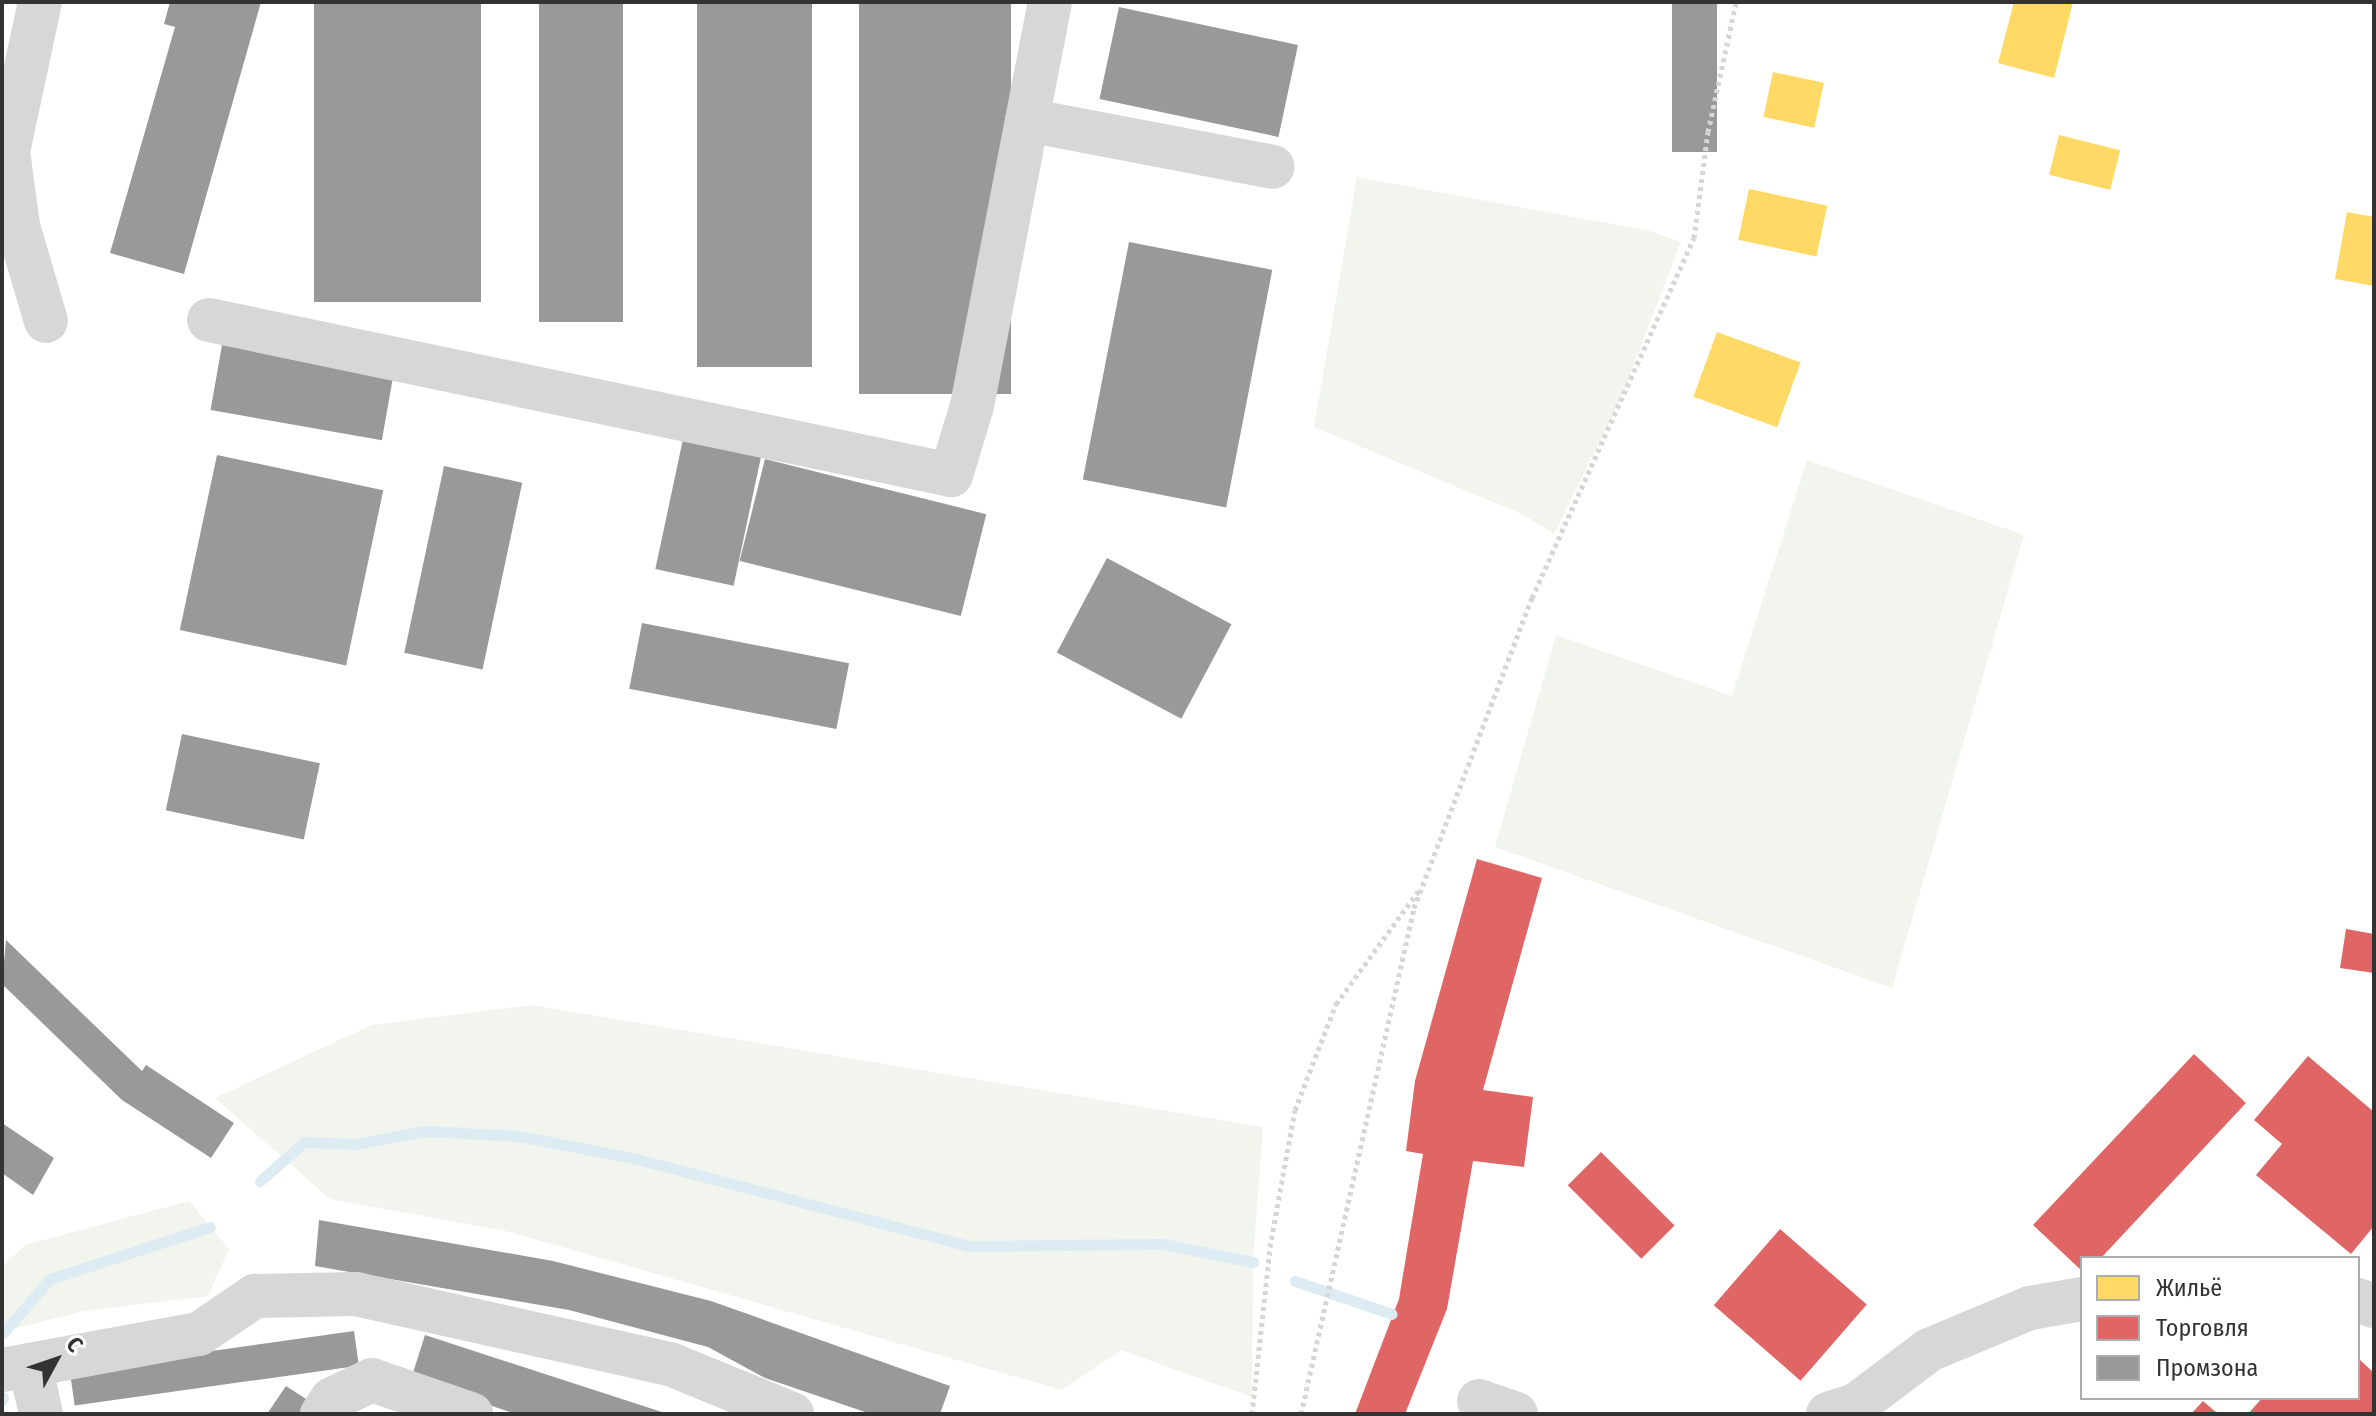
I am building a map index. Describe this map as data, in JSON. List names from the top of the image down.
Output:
{
  "legend": ["Жильё", "Торговля", "Промзона"],
  "north": "top right"
}
